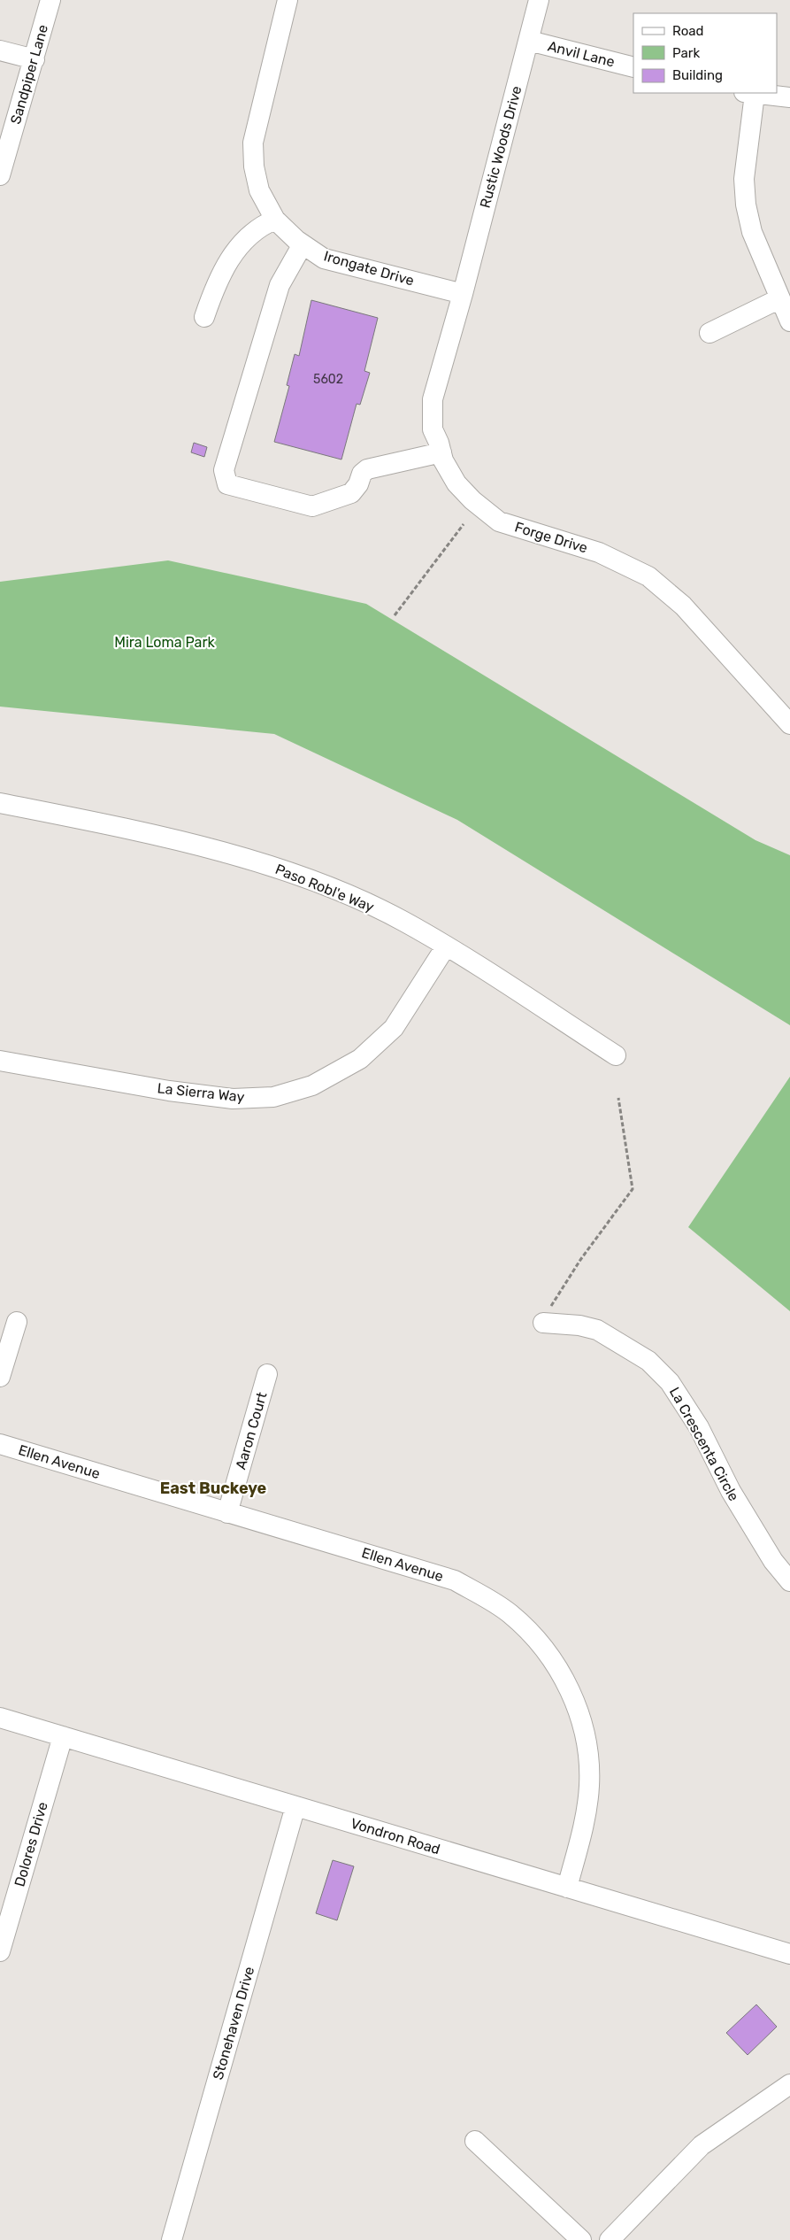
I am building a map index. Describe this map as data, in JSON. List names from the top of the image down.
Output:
{
  "streets": {
    "street": [
      "Anvil Lane",
      "Sandpiper Lane",
      "Rustic Woods Drive",
      "Irongate Drive",
      "Forge Drive",
      "Paso Robl'e Way",
      "La Sierra Way",
      "Aaron Court",
      "La Crescenta Circle",
      "Ellen Avenue",
      "Vondron Road",
      "Dolores Drive",
      "Stonehaven Drive"
    ]
  },
  "crossings": [
    ["Anvil Lane", "Rustic Woods Drive"],
    ["Rustic Woods Drive", "Irongate Drive"],
    ["Rustic Woods Drive", "Forge Drive"],
    ["Irongate Drive", "Forge Drive"],
    ["Paso Robl'e Way", "La Sierra Way"],
    ["Aaron Court", "Ellen Avenue"],
    ["Ellen Avenue", "Vondron Road"],
    ["Vondron Road", "Dolores Drive"],
    ["Vondron Road", "Stonehaven Drive"]
  ],
  "districts": ["East Buckeye"],
  "parks": ["Mira Loma Park"],
  "house_numbers": ["5602"],
  "legend": ["Road", "Park", "Building"]
}
